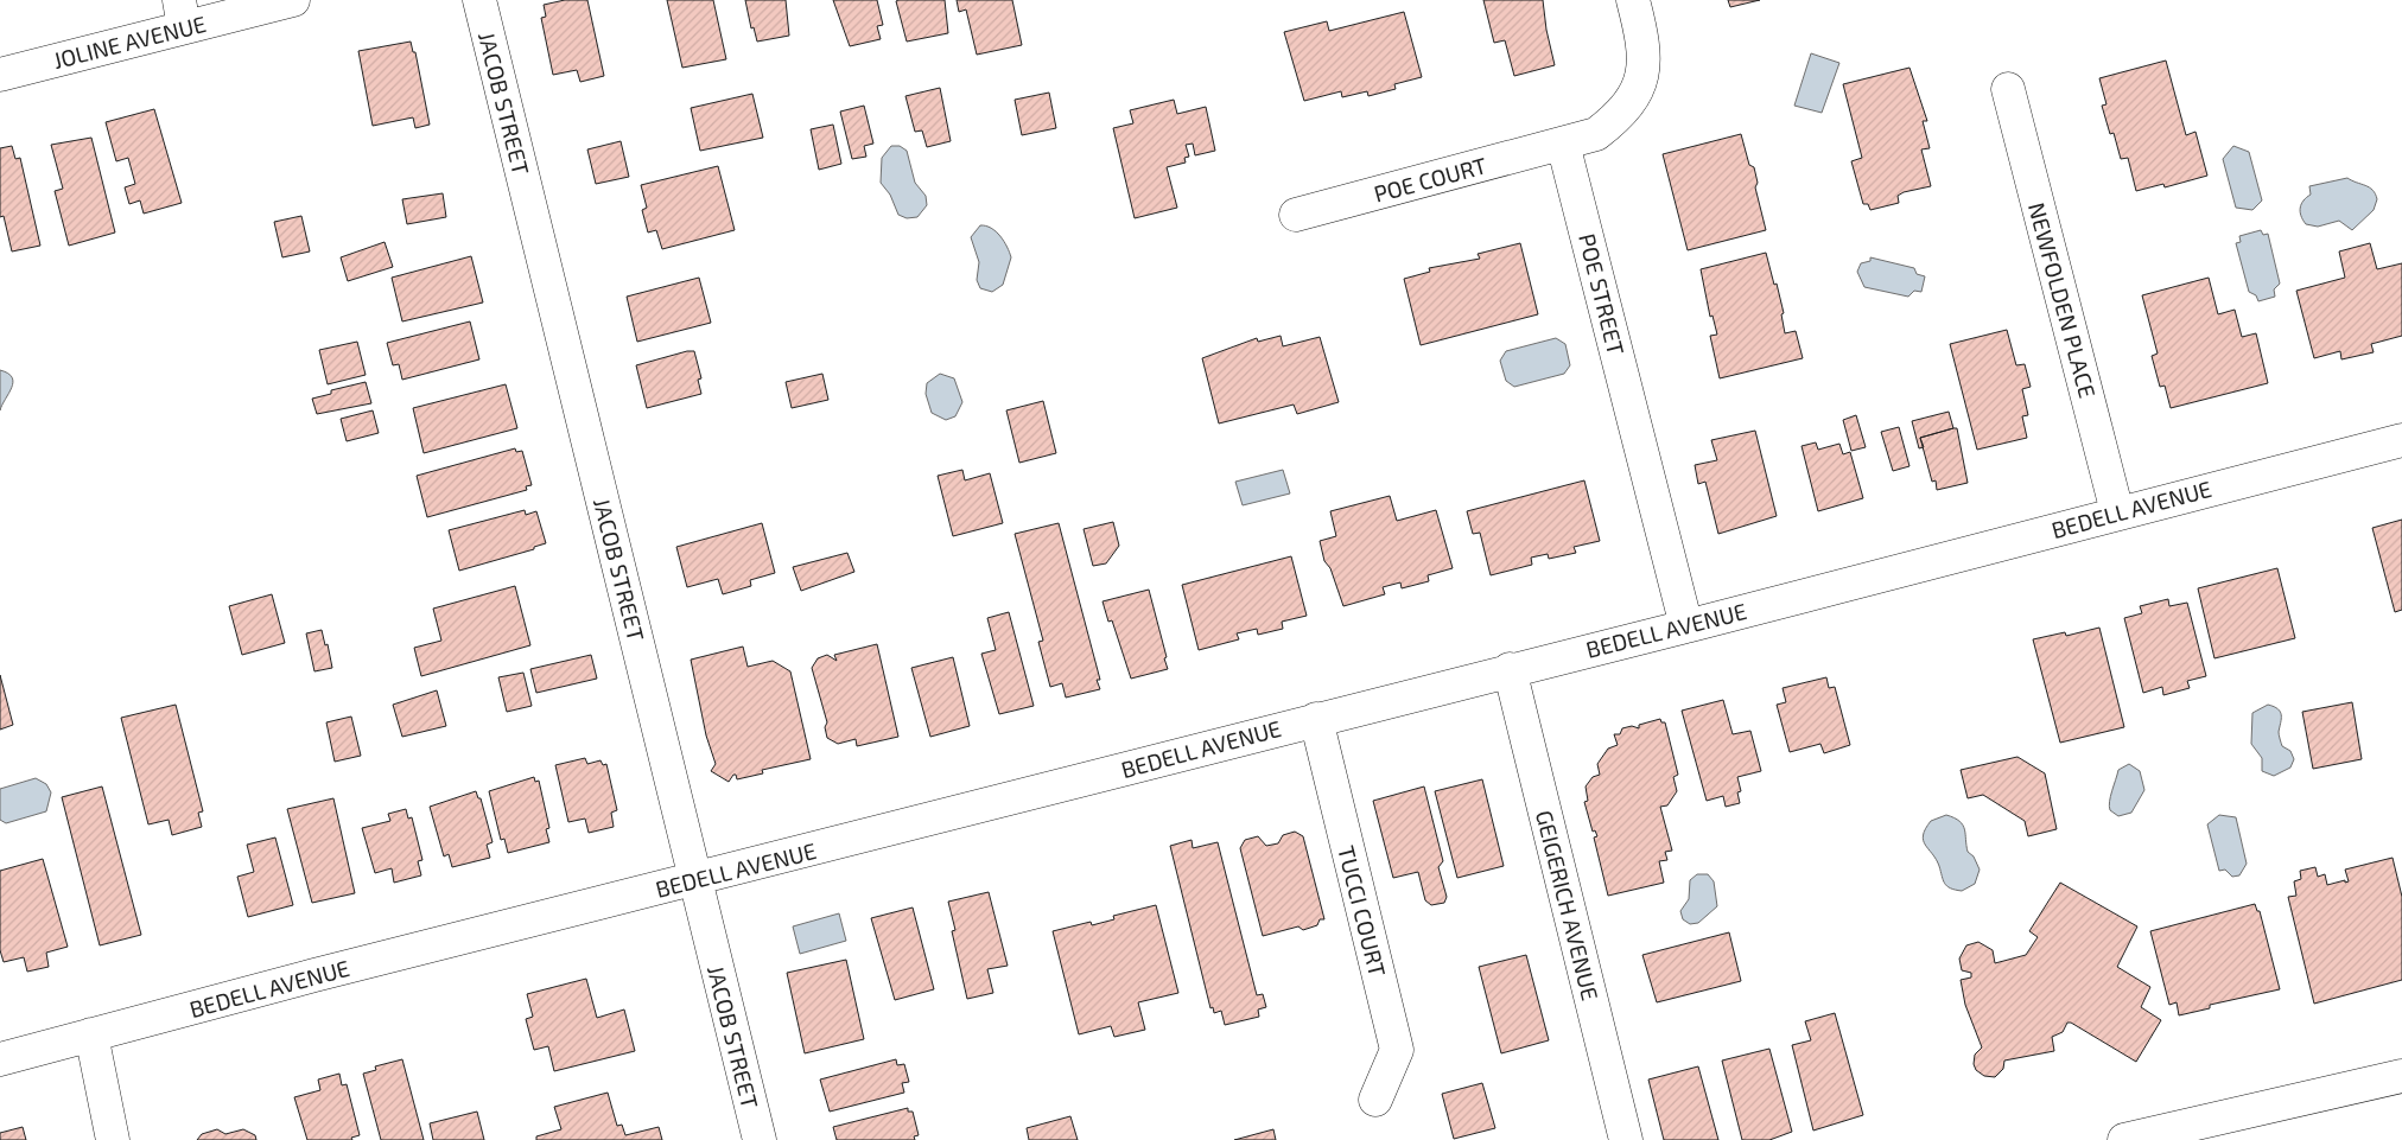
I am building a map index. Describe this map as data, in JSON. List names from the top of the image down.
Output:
{
  "streets": {
    "street": [
      "JOLINE AVENUE",
      "JACOB STREET",
      "POE COURT",
      "POE STREET",
      "NEWFOLDEN PLACE",
      "BEDELL AVENUE",
      "GEIGERICH AVENUE",
      "TUCCI COURT"
    ]
  },
  "crossings": [
    ["JACOB STREET", "BEDELL AVENUE"],
    ["POE COURT", "POE STREET"],
    ["POE STREET", "BEDELL AVENUE"],
    ["NEWFOLDEN PLACE", "BEDELL AVENUE"],
    ["BEDELL AVENUE", "GEIGERICH AVENUE"],
    ["BEDELL AVENUE", "TUCCI COURT"]
  ]
}
